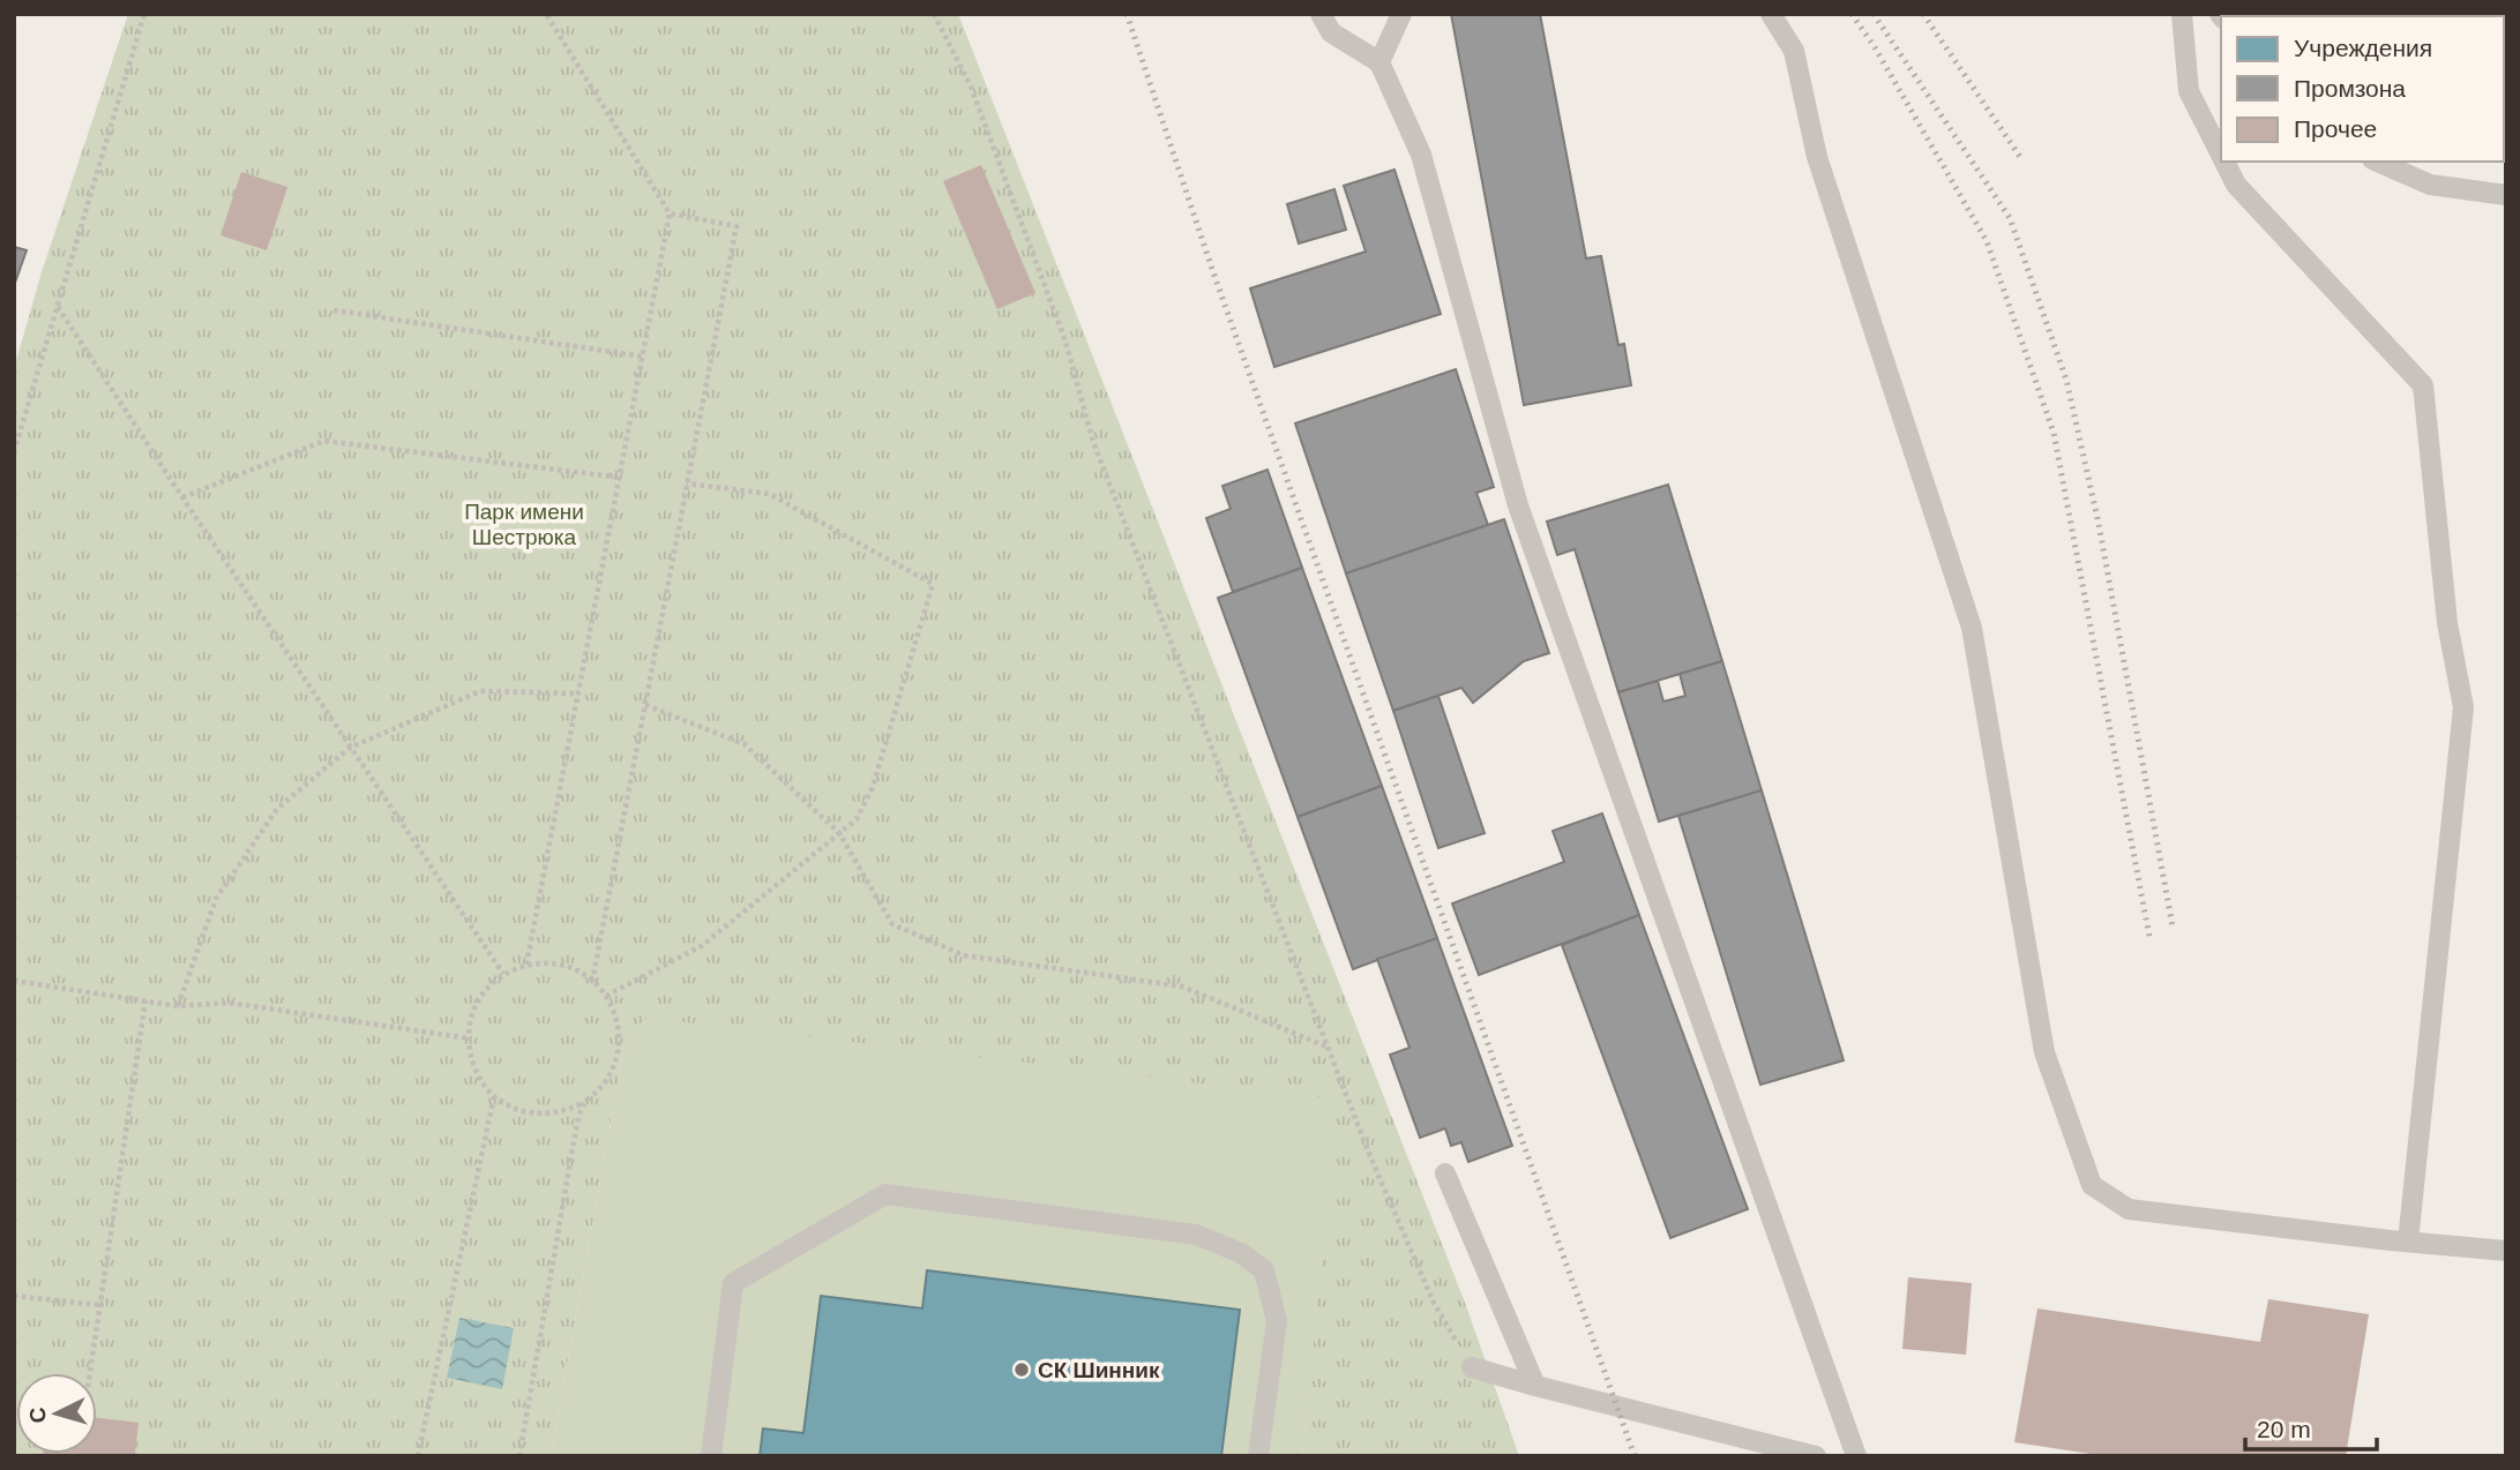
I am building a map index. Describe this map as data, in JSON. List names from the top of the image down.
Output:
{
  "parks": ["Парк имени Шестрюка"],
  "places": ["СК Шинник"],
  "legend": ["Учреждения", "Промзона", "Прочее"],
  "scale_bar": "20 m",
  "north": "left"
}
